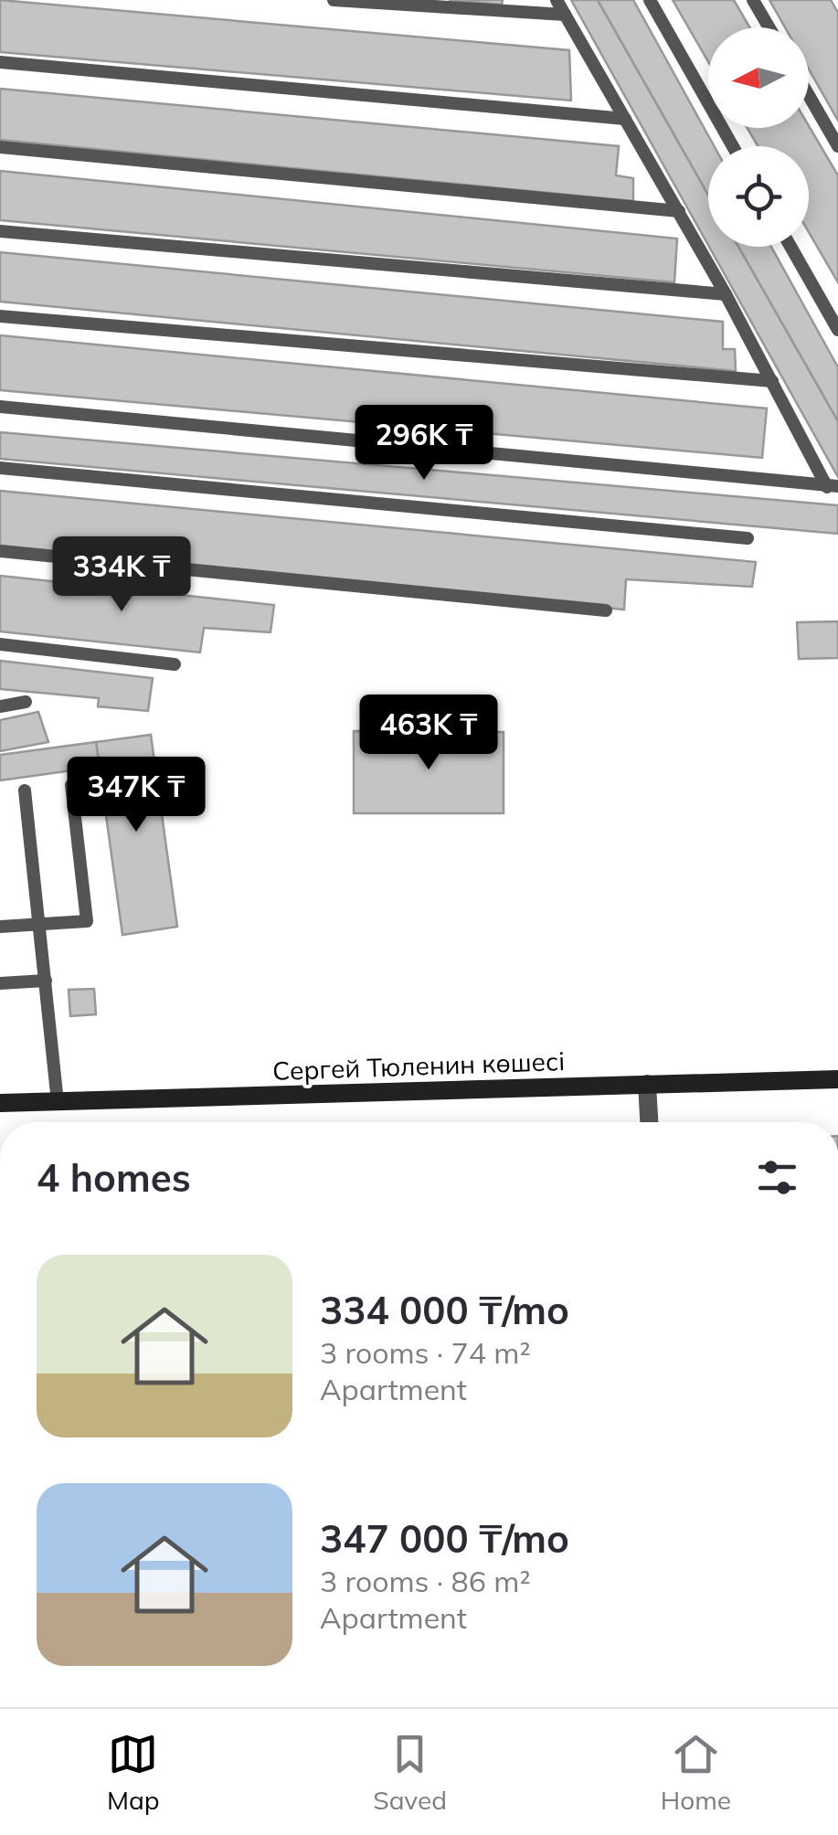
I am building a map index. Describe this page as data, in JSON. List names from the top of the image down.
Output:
{
  "streets": {
    "main road": ["Сергей Тюленин көшесі"]
  },
  "north": "left",
  "page": {
    "price": [
      "296K ₸",
      "334K ₸",
      "463K ₸",
      "347K ₸"
    ],
    "heading": "4 homes",
    "list": [
      {
        "name": "334 000 ₸/mo",
        "note": "3 rooms · 74 m² · Apartment"
      },
      {
        "name": "347 000 ₸/mo",
        "note": "3 rooms · 86 m² · Apartment"
      }
    ],
    "tabs": ["Map", "Saved", "Home"]
  }
}
